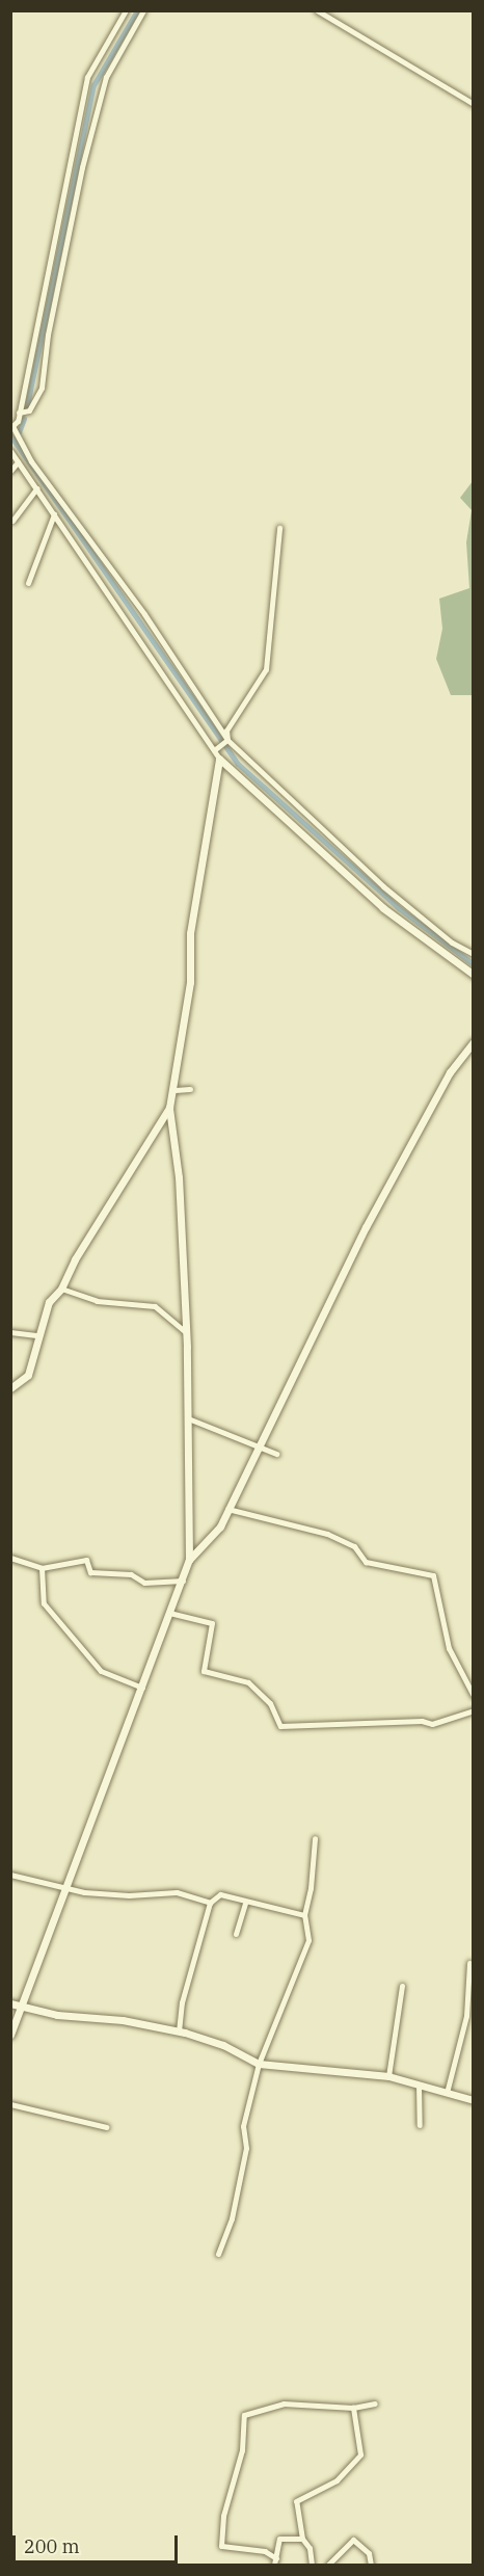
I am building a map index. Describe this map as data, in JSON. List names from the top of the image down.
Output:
{
  "scale_bar": "200 m"
}
